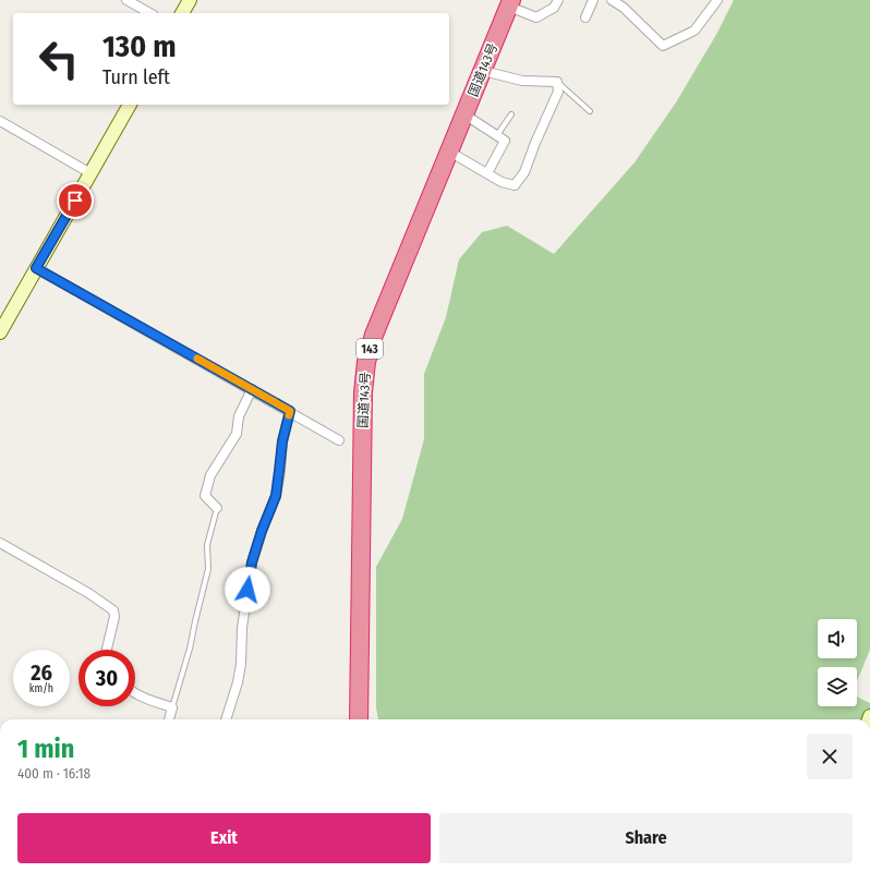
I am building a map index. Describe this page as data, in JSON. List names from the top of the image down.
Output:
{
  "streets": {
    "highway": ["国道143号", "143"]
  },
  "page": {
    "turn": ["130 m", "Turn left"],
    "speed": "26 km/h",
    "limit": "30",
    "heading": ["1 min", "400 m · 16:18"],
    "buttons": ["Exit", "Share"]
  }
}
